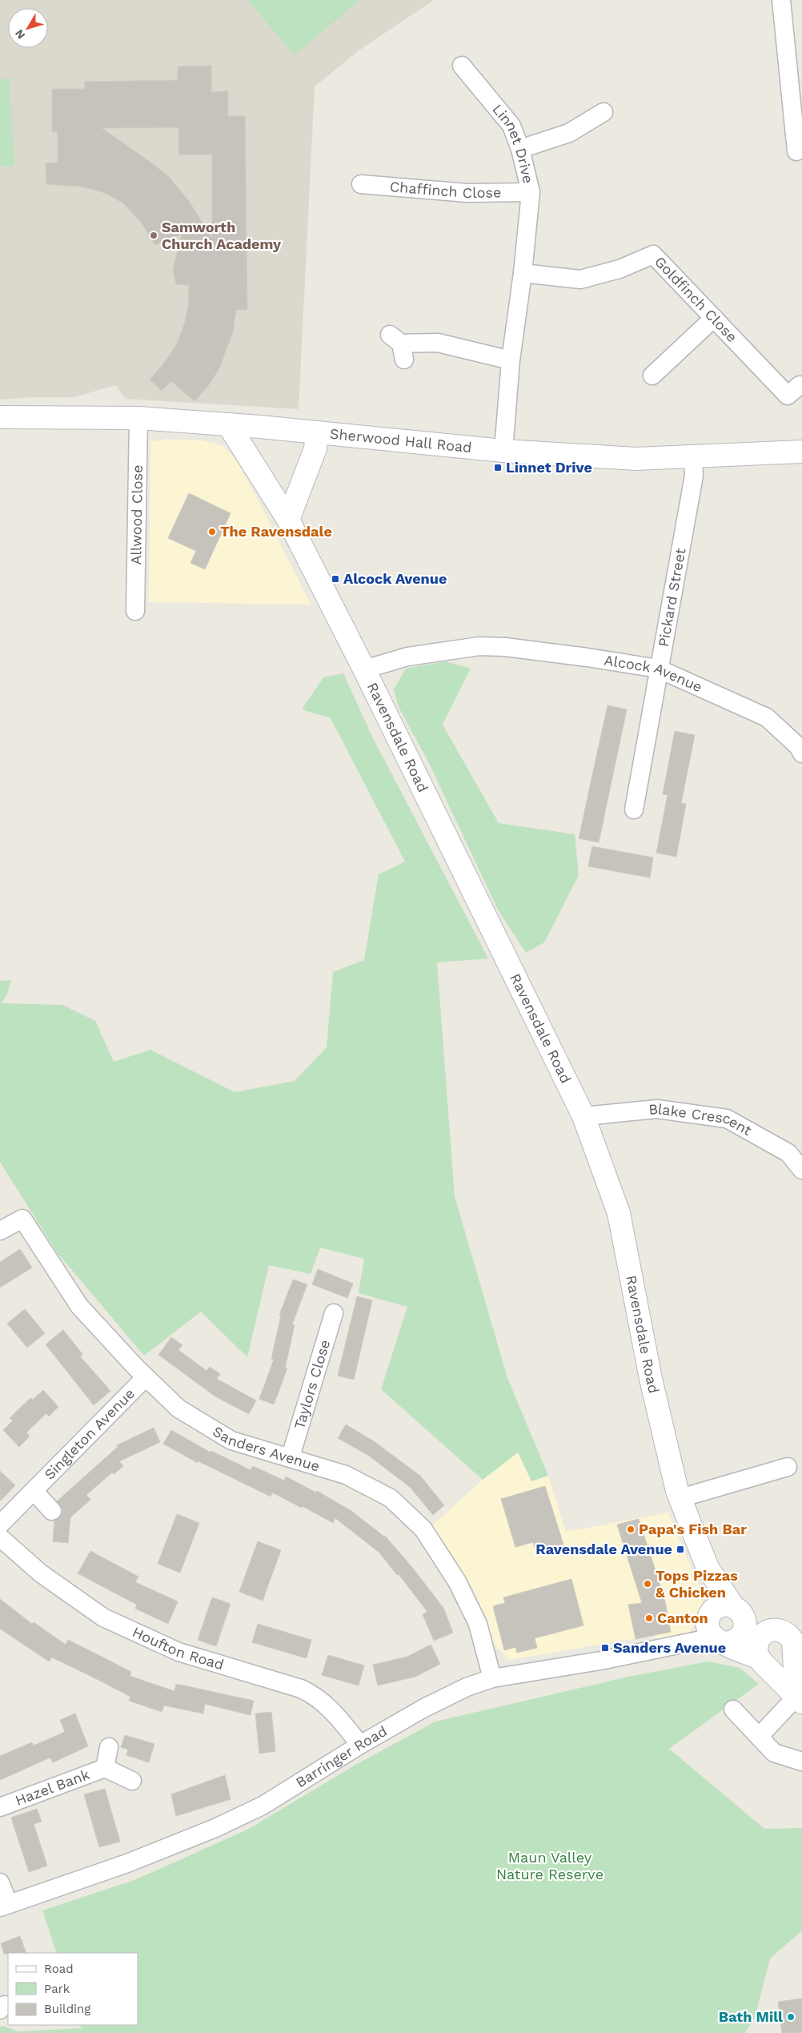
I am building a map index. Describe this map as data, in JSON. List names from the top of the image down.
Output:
{
  "streets": {
    "main road": ["Sherwood Hall Road", "Ravensdale Road"],
    "street": [
      "Linnet Drive",
      "Chaffinch Close",
      "Goldfinch Close",
      "Allwood Close",
      "Pickard Street",
      "Alcock Avenue",
      "Blake Crescent",
      "Taylors Close",
      "Singleton Avenue",
      "Sanders Avenue",
      "Houfton Road",
      "Barringer Road",
      "Hazel Bank"
    ]
  },
  "crossings": [
    ["Linnet Drive", "Chaffinch Close"],
    ["Linnet Drive", "Goldfinch Close"],
    ["Linnet Drive", "Sherwood Hall Road"],
    ["Sherwood Hall Road", "Allwood Close"],
    ["Sherwood Hall Road", "Pickard Street"],
    ["Sherwood Hall Road", "Ravensdale Road"],
    ["Pickard Street", "Alcock Avenue"],
    ["Alcock Avenue", "Ravensdale Road"],
    ["Ravensdale Road", "Blake Crescent"],
    ["Ravensdale Road", "Barringer Road"],
    ["Taylors Close", "Sanders Avenue"],
    ["Singleton Avenue", "Sanders Avenue"],
    ["Sanders Avenue", "Barringer Road"],
    ["Houfton Road", "Barringer Road"]
  ],
  "parks": ["Maun Valley Nature Reserve"],
  "places": {
    "other": [
      "Samworth Church Academy",
      "The Ravensdale",
      "Papa's Fish Bar",
      "Tops Pizzas & Chicken",
      "Canton",
      "Bath Mill"
    ],
    "transit": [
      "Linnet Drive",
      "Alcock Avenue",
      "Ravensdale Avenue",
      "Sanders Avenue"
    ]
  },
  "legend": ["Road", "Park", "Building"],
  "north": "bottom left"
}
